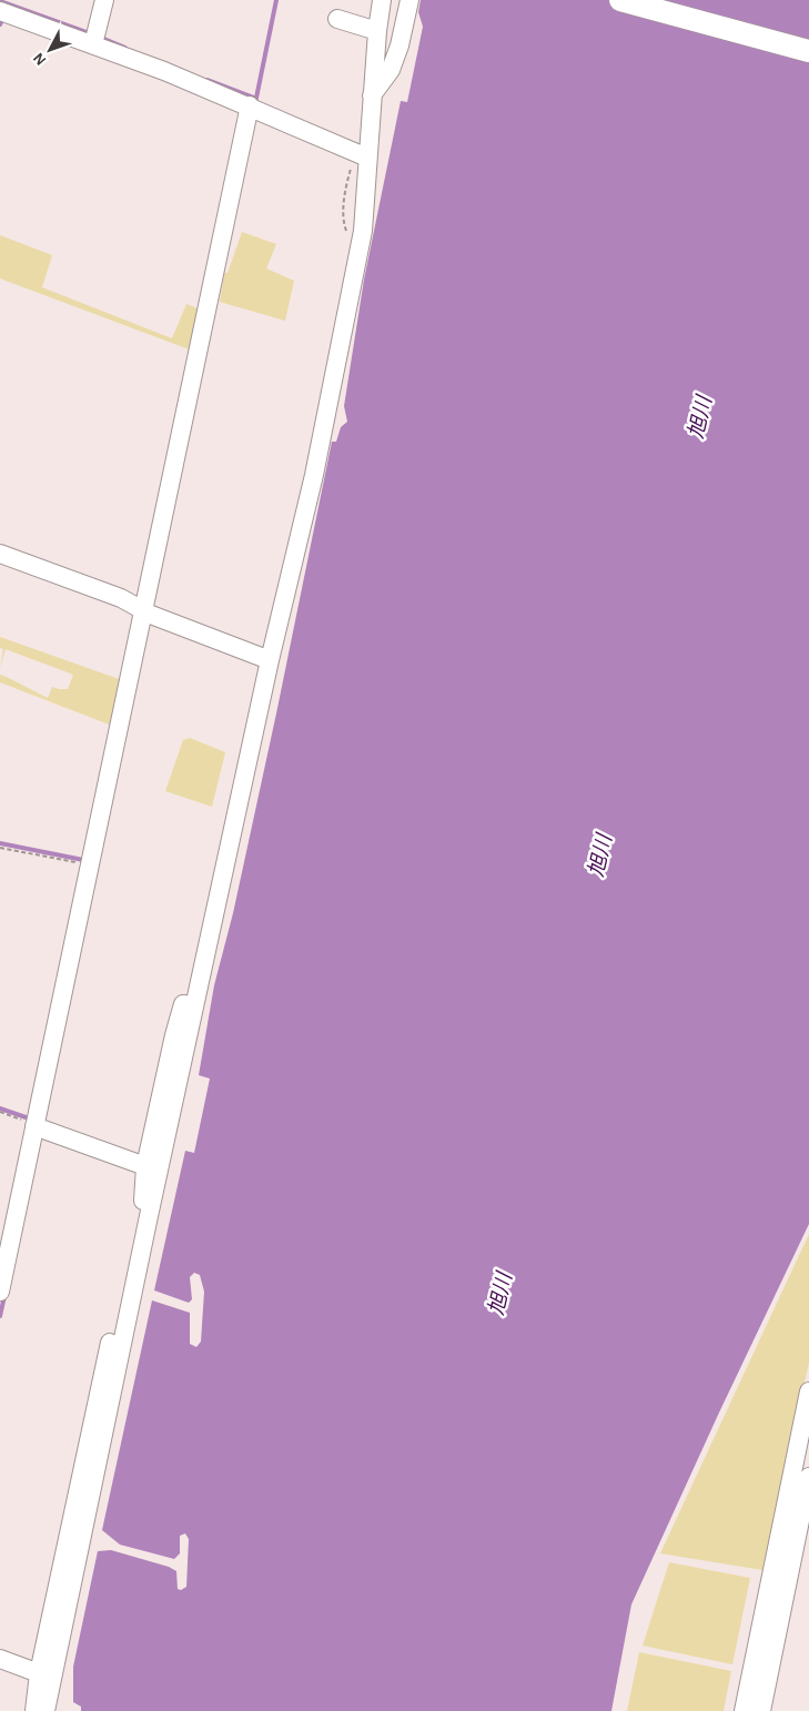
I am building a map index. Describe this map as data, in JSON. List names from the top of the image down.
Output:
{
  "water": ["旭川"],
  "north": "bottom left"
}
